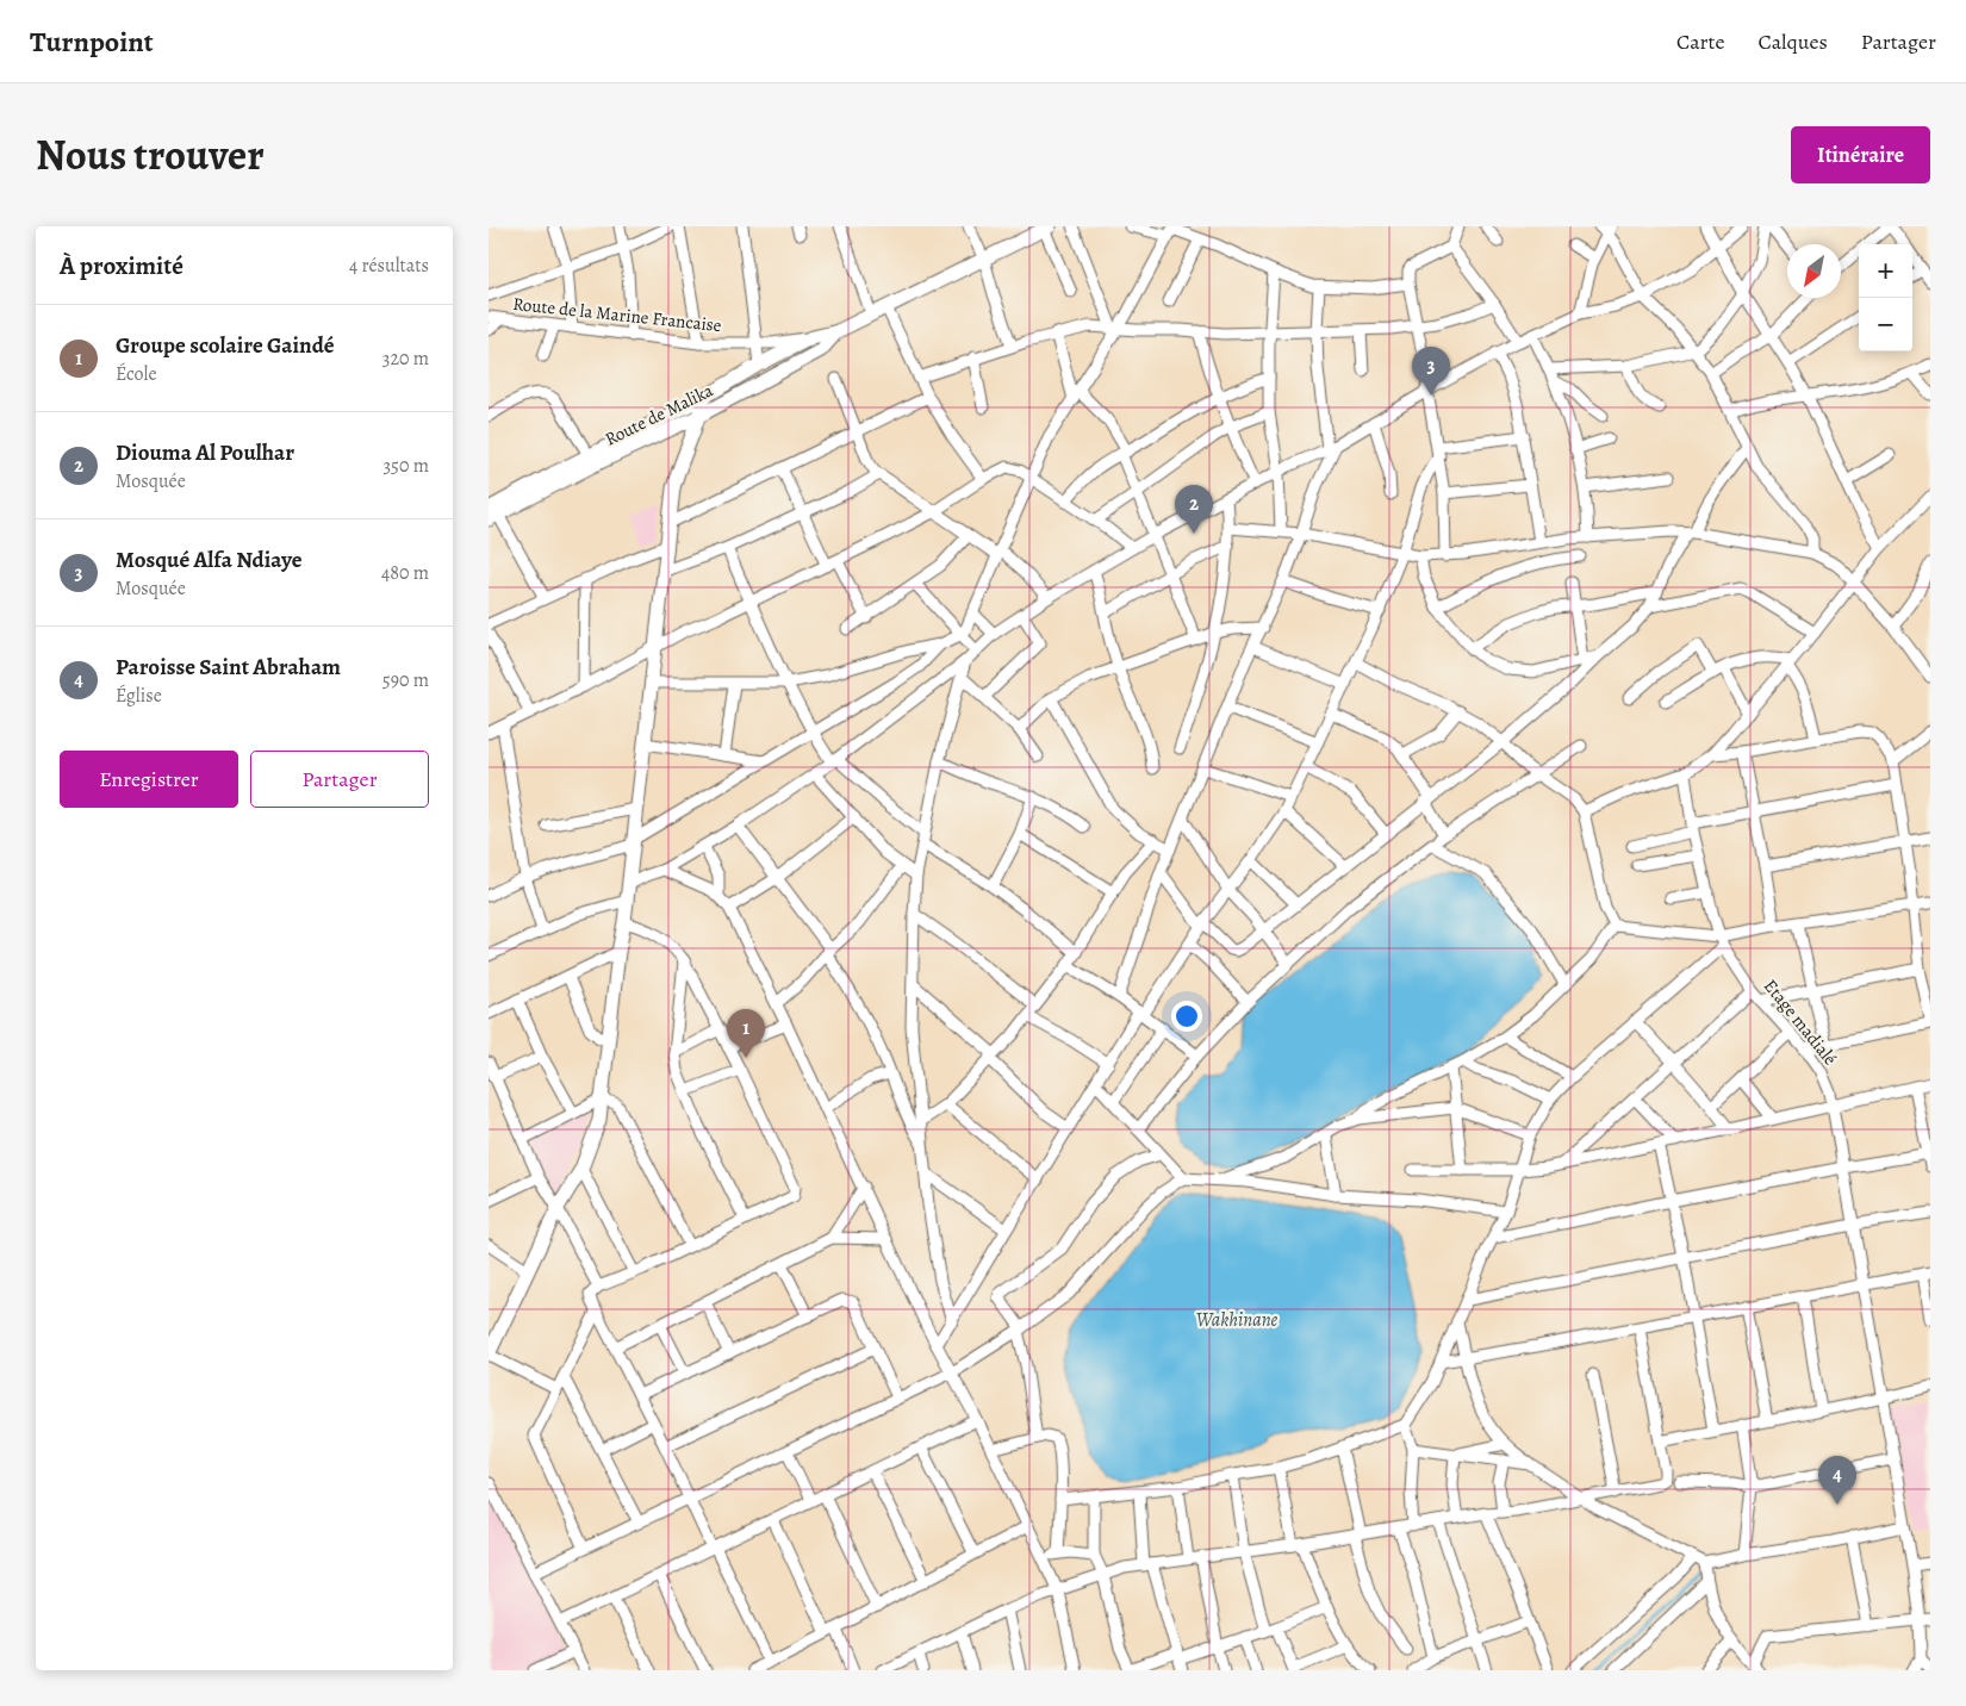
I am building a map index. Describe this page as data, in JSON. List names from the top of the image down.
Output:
{
  "streets": {
    "main road": ["Route de Malika"],
    "street": ["Route de la Marine Francaise", "Etage madialé"]
  },
  "crossings": [
    ["Route de la Marine Francaise", "Route de Malika"]
  ],
  "water": ["Wakhinane"],
  "north": "bottom left",
  "page": {
    "header": "Turnpoint",
    "nav": ["Carte", "Calques", "Partager"],
    "title": "Nous trouver",
    "buttons": [
      "Itinéraire",
      ["Enregistrer", "Partager"]
    ],
    "heading": ["À proximité", "4 résultats"],
    "map_buttons": ["+", "−"],
    "list": [
      {
        "mark": "1",
        "name": "Groupe scolaire Gaindé",
        "note": "École",
        "value": "320 m"
      },
      {
        "mark": "2",
        "name": "Diouma Al Poulhar",
        "note": "Mosquée",
        "value": "350 m"
      },
      {
        "mark": "3",
        "name": "Mosqué Alfa Ndiaye",
        "note": "Mosquée",
        "value": "480 m"
      },
      {
        "mark": "4",
        "name": "Paroisse Saint Abraham",
        "note": "Église",
        "value": "590 m"
      }
    ],
    "pins": [
      "3",
      "2",
      "1",
      "4"
    ]
  }
}
